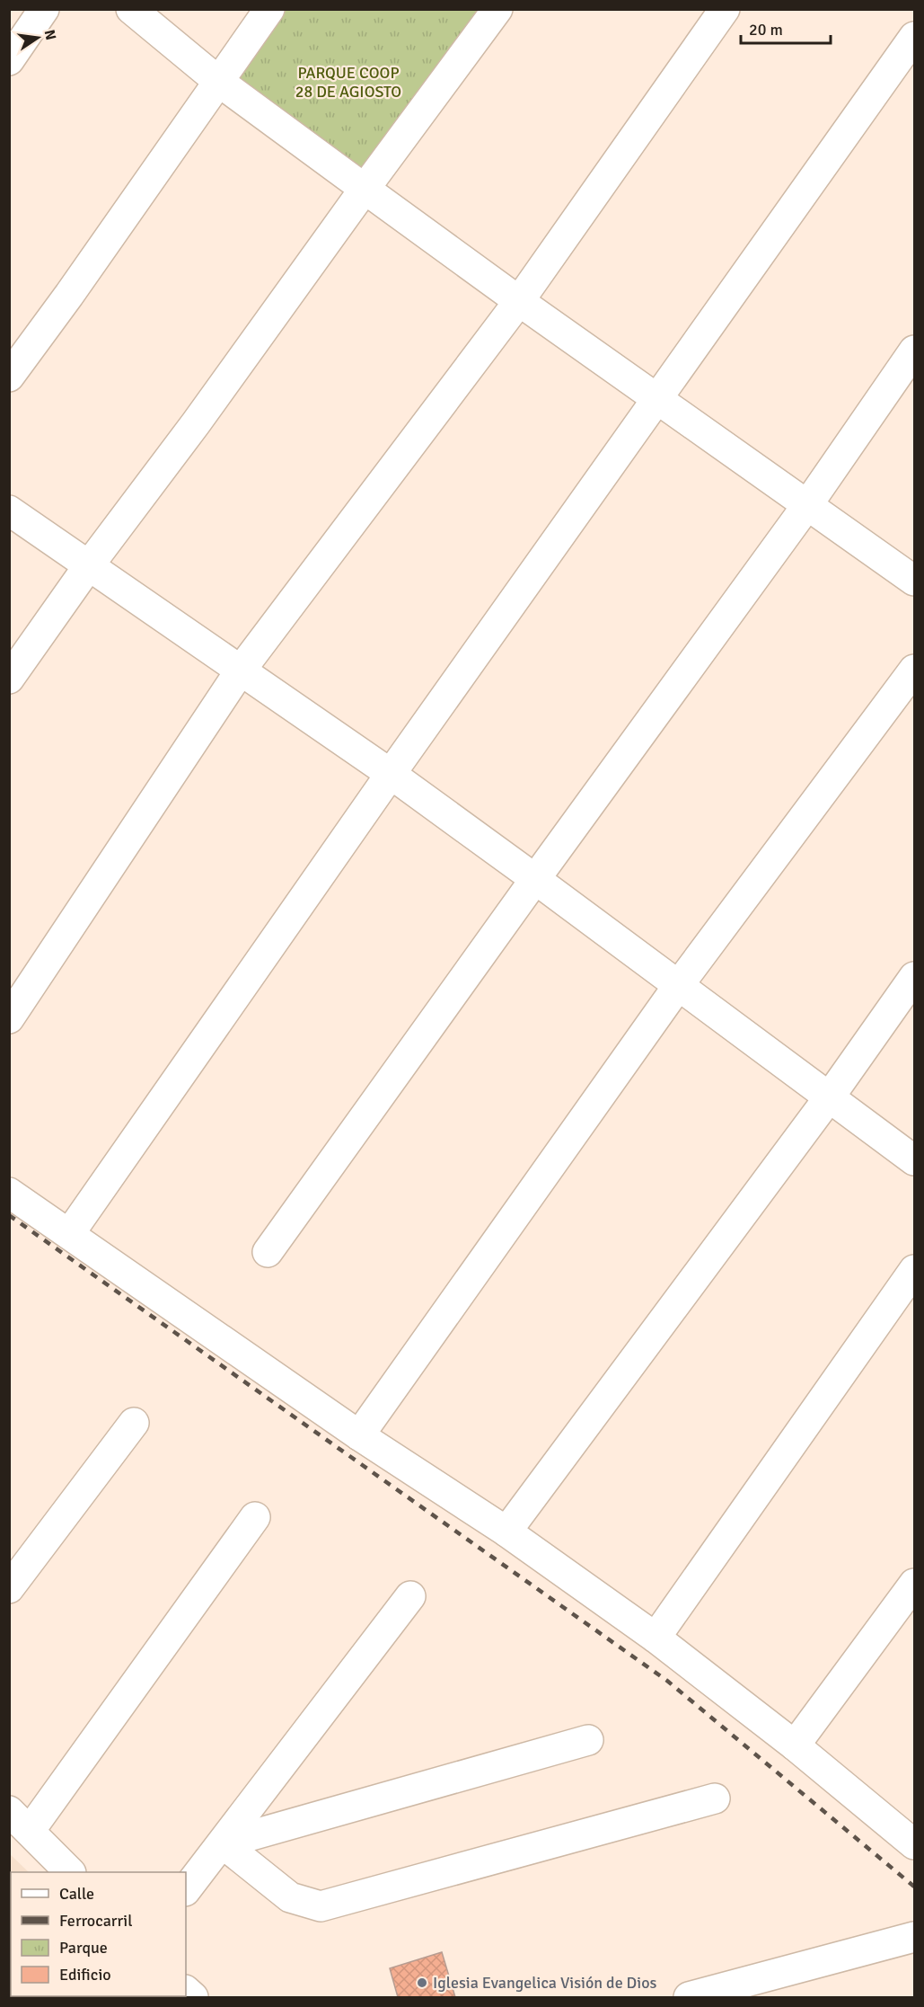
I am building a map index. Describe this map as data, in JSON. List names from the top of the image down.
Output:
{
  "parks": ["PARQUE COOP 28 DE AGIOSTO"],
  "places": ["Iglesia Evangelica Visión de Dios"],
  "legend": [
    "Calle",
    "Ferrocarril",
    "Parque",
    "Edificio"
  ],
  "scale_bar": "20 m",
  "north": "right"
}
